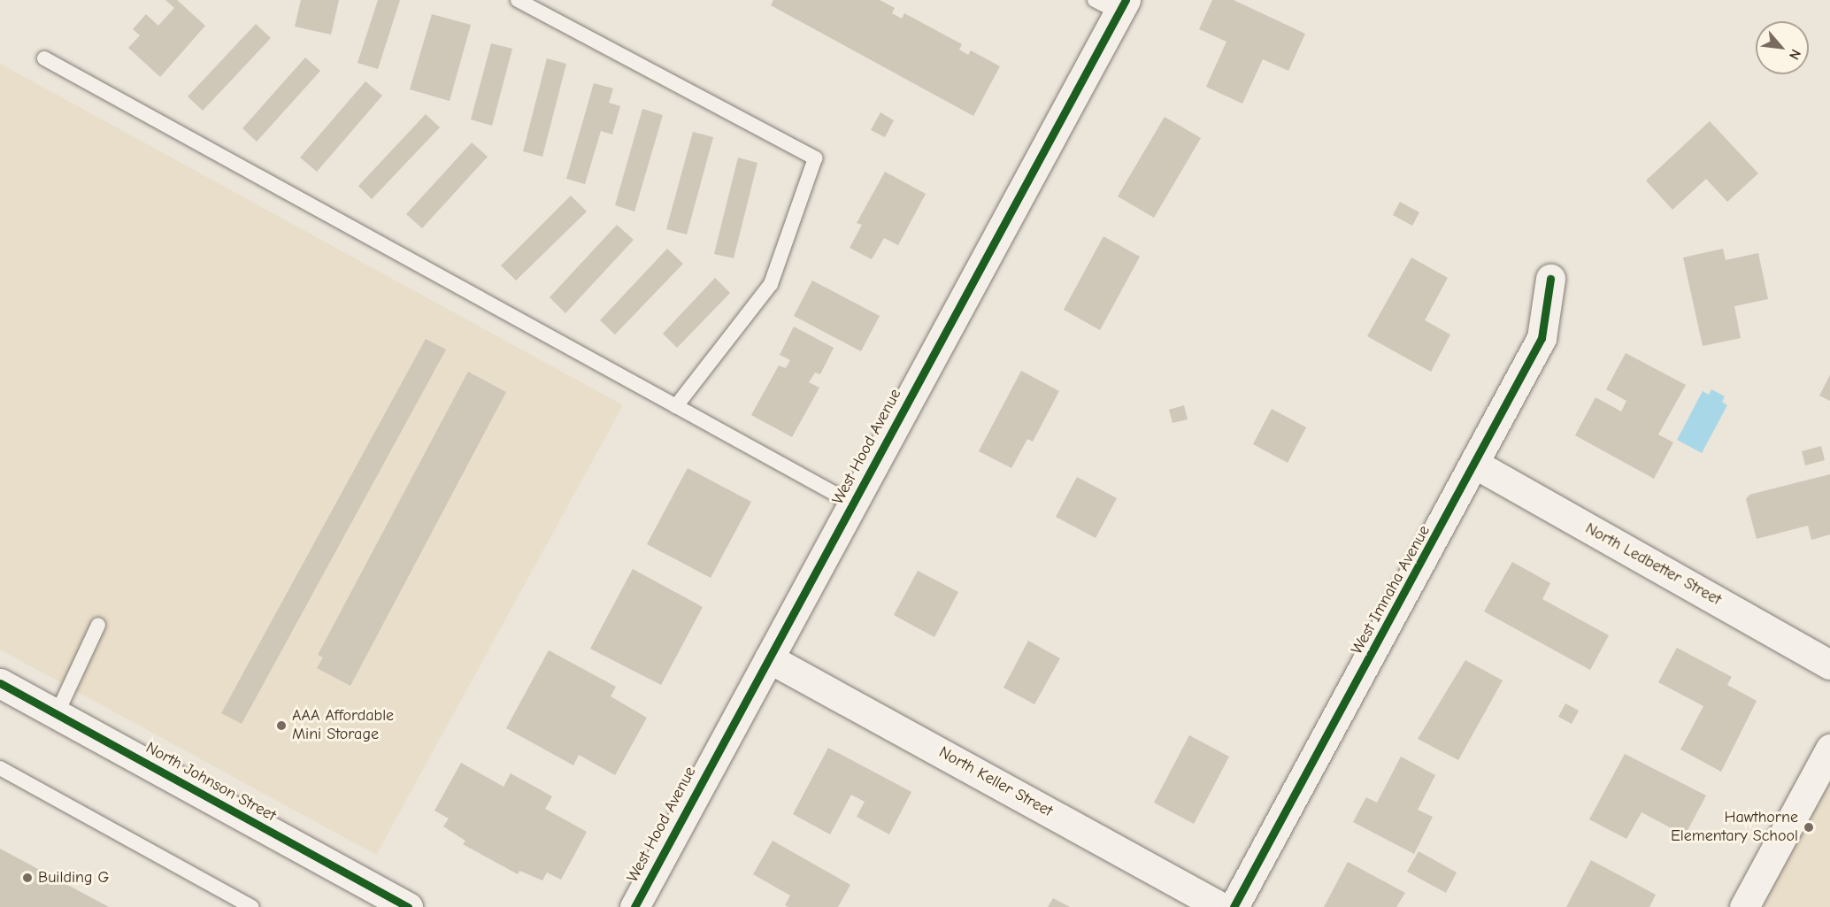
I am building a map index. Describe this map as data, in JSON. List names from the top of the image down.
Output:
{
  "streets": {
    "street": [
      "West Hood Avenue",
      "North Ledbetter Street",
      "West Imnaha Avenue",
      "North Johnson Street",
      "North Keller Street"
    ]
  },
  "crossings": [
    ["West Hood Avenue", "North Keller Street"],
    ["North Ledbetter Street", "West Imnaha Avenue"]
  ],
  "places": ["AAA Affordable Mini Storage", "Hawthorne Elementary School", "Building G"],
  "north": "bottom right"
}
